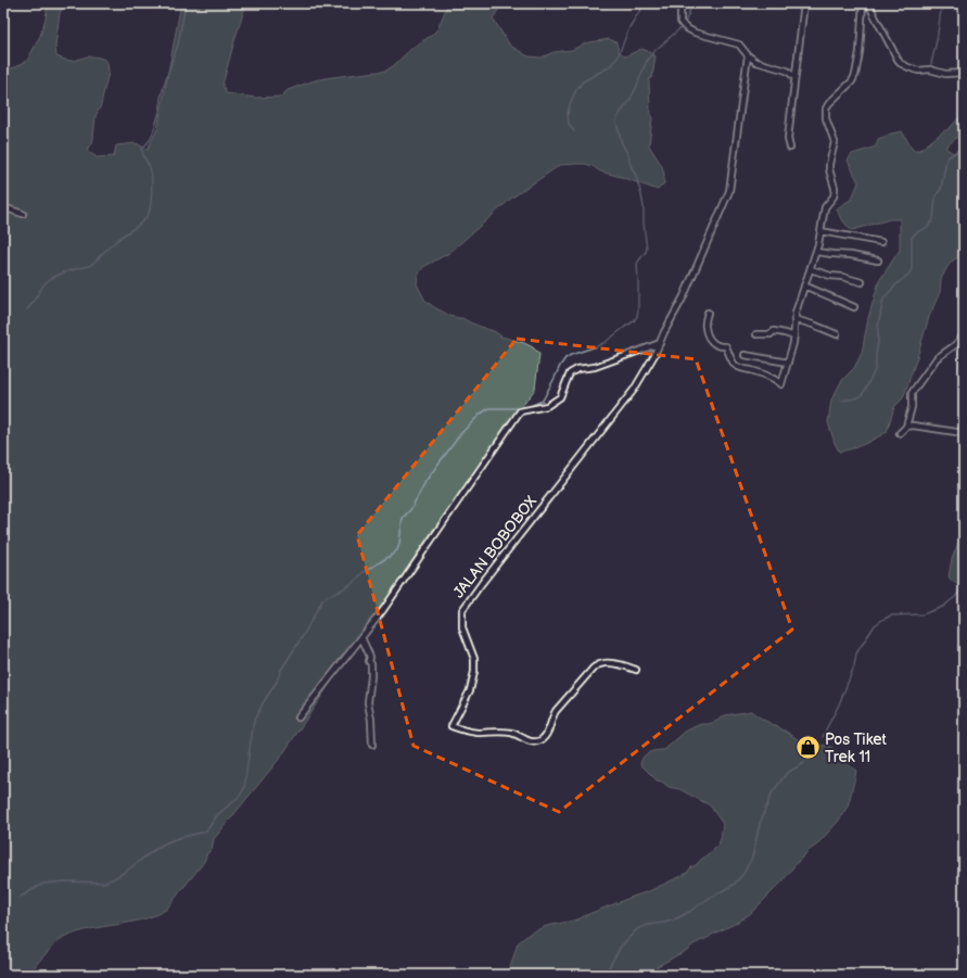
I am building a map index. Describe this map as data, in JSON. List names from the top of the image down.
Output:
{
  "streets": {
    "street": ["JALAN BOBOBOX"]
  },
  "places": {
    "shop": ["Pos Tiket Trek 11"]
  }
}
